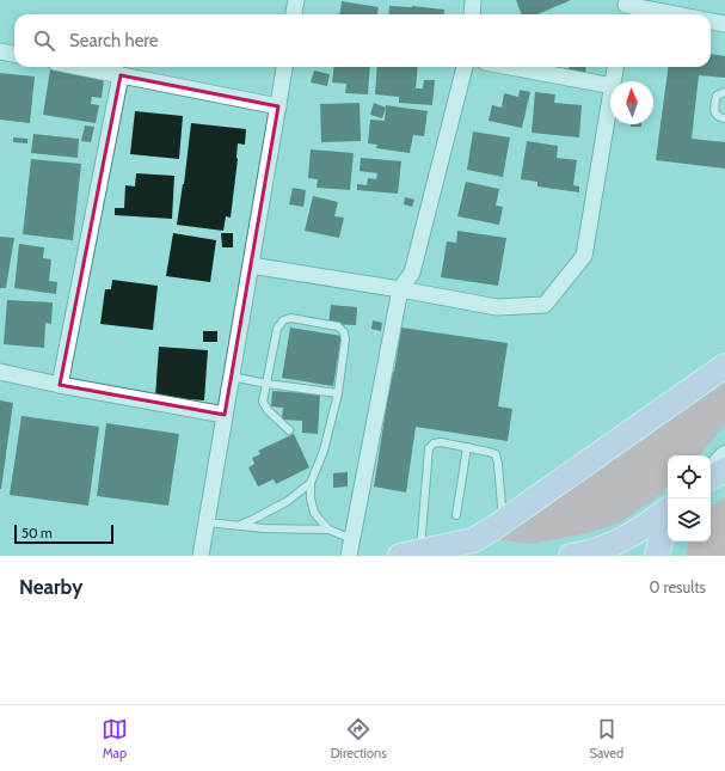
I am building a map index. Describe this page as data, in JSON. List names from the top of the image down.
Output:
{
  "scale_bar": "50 m",
  "north": "top",
  "page": {
    "search": "Search here",
    "scale": "50 m",
    "heading": ["Nearby", "0 results"],
    "nav": ["Map", "Directions", "Saved"]
  }
}
